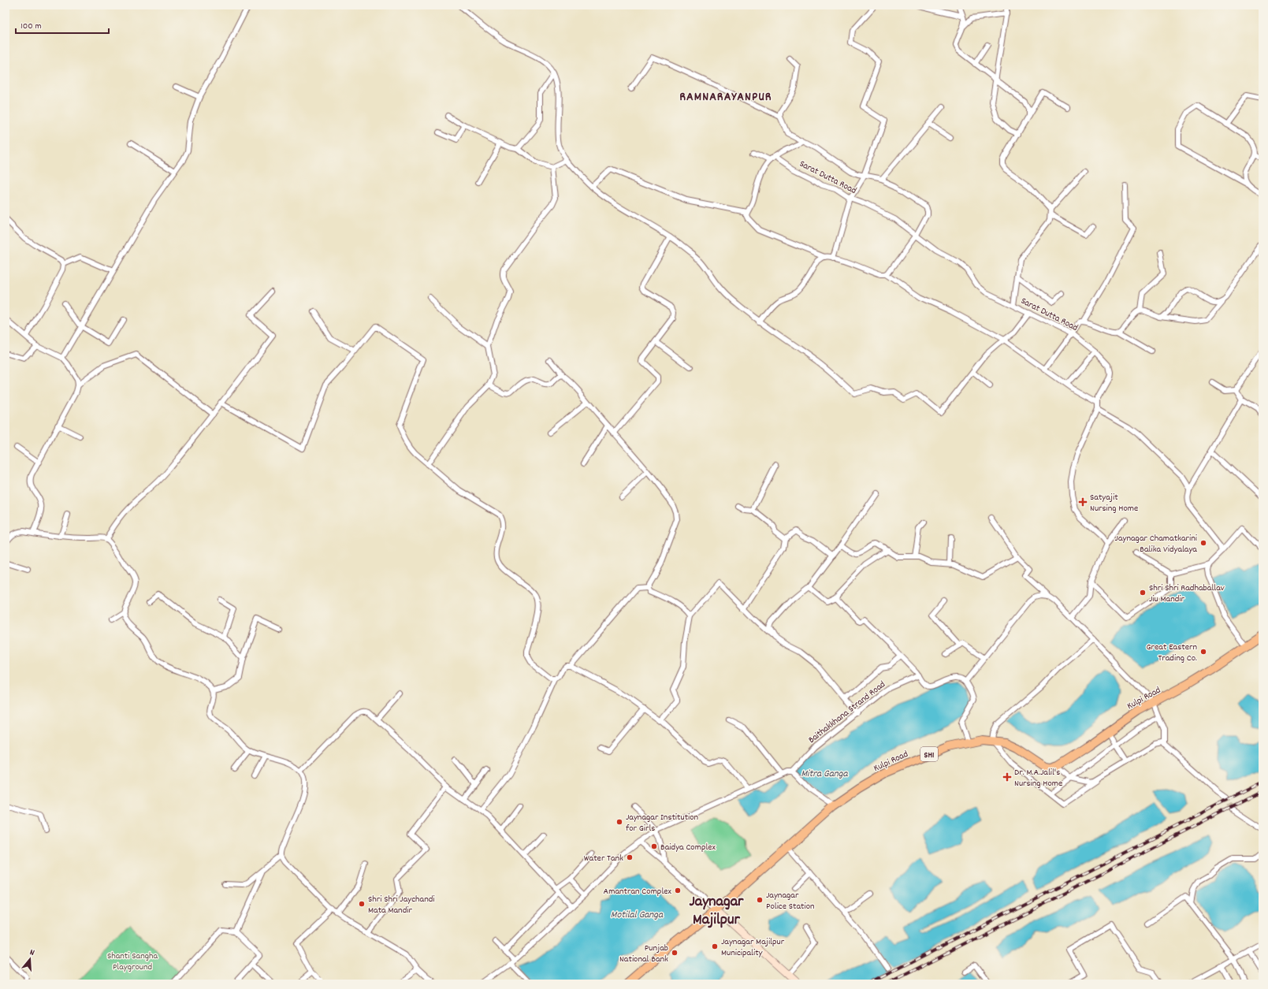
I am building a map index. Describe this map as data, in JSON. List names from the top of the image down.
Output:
{
  "streets": {
    "main road": ["Kulpi Road", "SH1"],
    "street": ["Sarat Dutta Road", "Baithakkhana Strand Road"]
  },
  "districts": ["RAMNARAYANPUR", "Jaynagar Majilpur"],
  "water": ["Mitra Ganga", "Motilal Ganga"],
  "parks": ["Shanti Sangha Playground"],
  "places": {
    "health": ["Satyajit Nursing Home", "Dr. M.A.Jalil's Nursing Home"],
    "other": [
      "Jaynagar Chamatkarini Balika Vidyalaya",
      "Shri Shri Radhaballav Jiu Mandir",
      "Great Eastern Trading Co.",
      "Jaynagar Institution for Girls",
      "Baidya Complex",
      "Water Tank",
      "Amantran Complex",
      "Jaynagar Police Station",
      "Shri Shri Jaychandi Mata Mandir",
      "Jaynagar Majilpur Municipality",
      "Punjab National Bank"
    ]
  },
  "scale_bar": "100 m",
  "north": "top"
}
